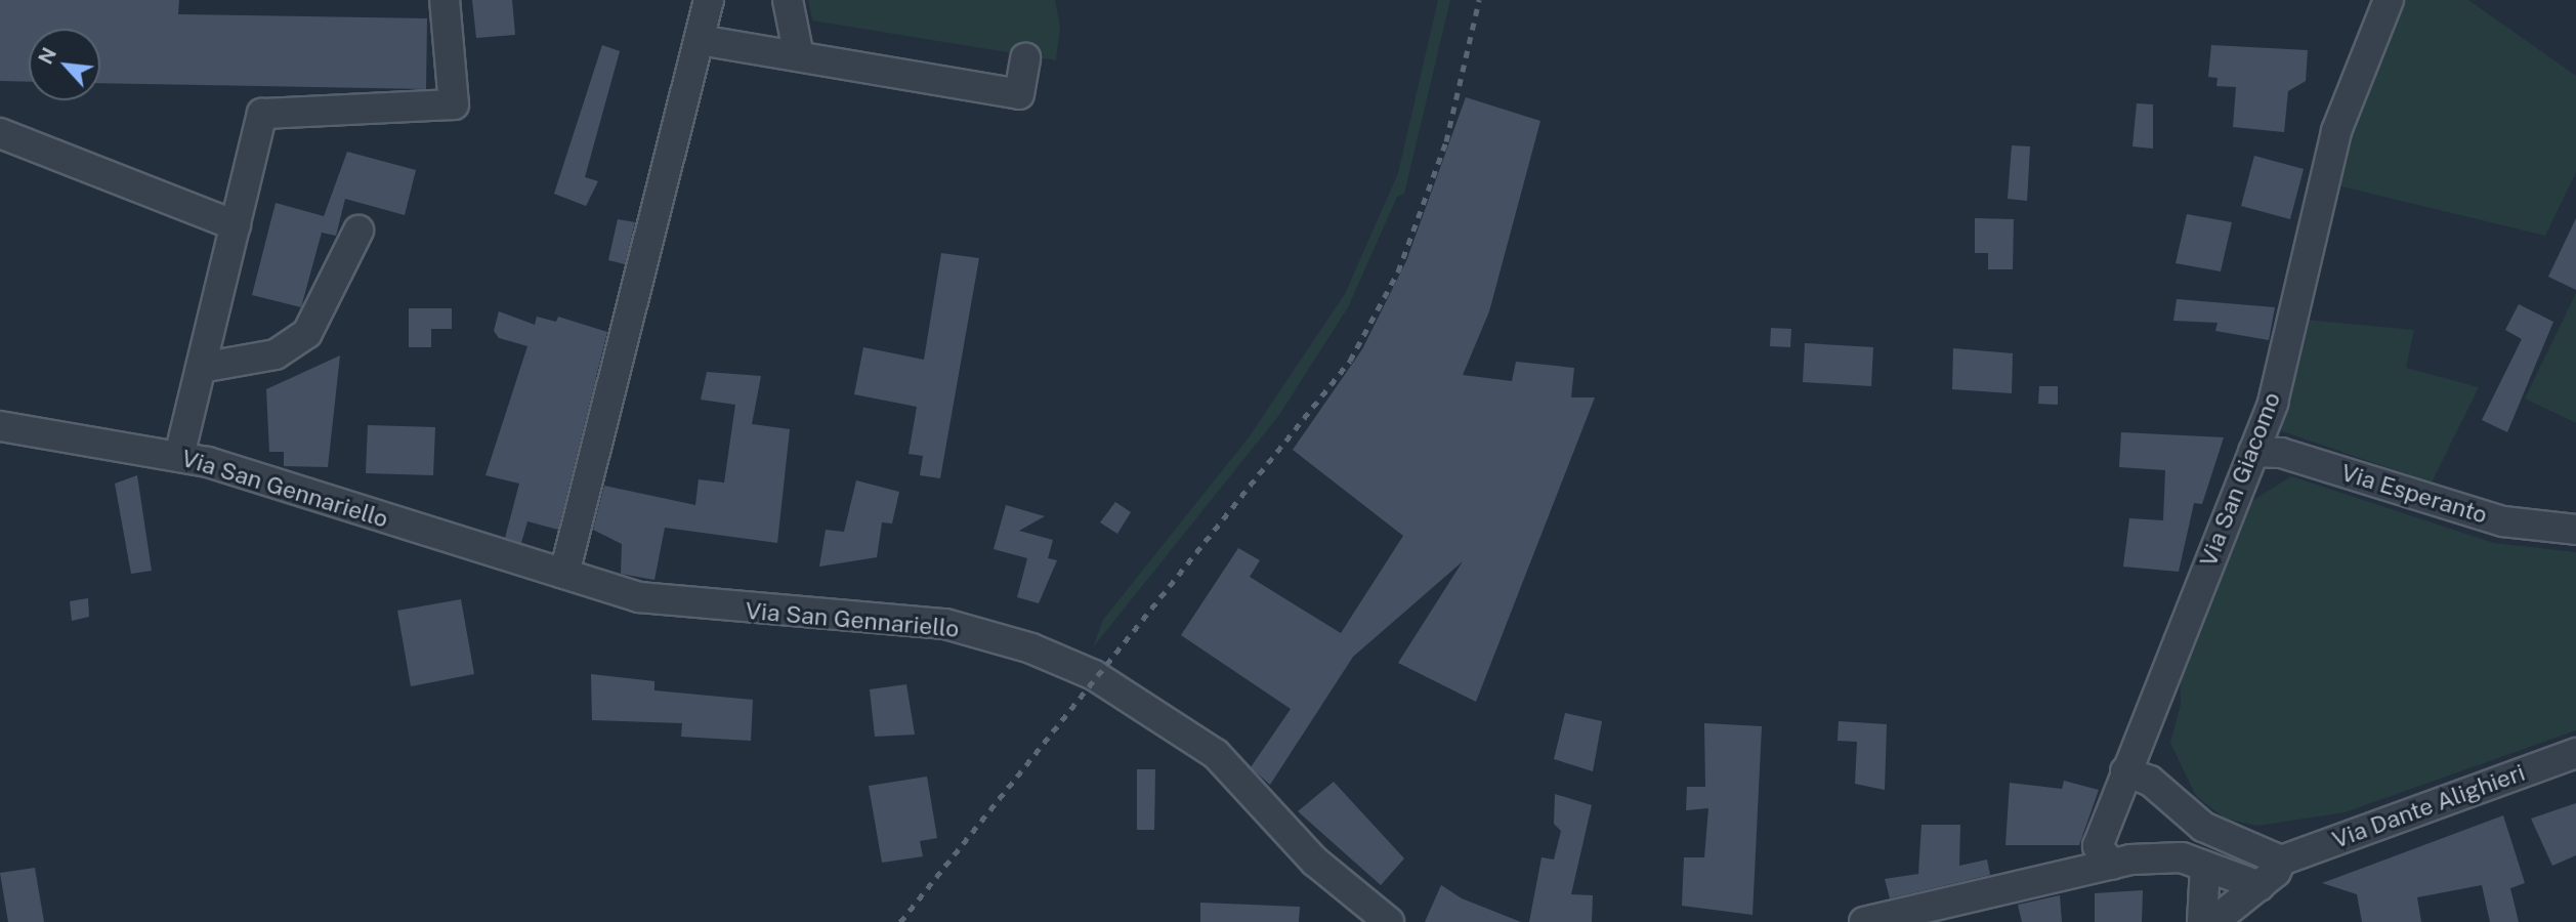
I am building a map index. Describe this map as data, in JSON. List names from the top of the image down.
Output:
{
  "streets": {
    "street": [
      "Via San Giacomo",
      "Via San Gennariello",
      "Via Esperanto",
      "Via Dante Alighieri"
    ]
  },
  "crossings": [
    ["Via San Giacomo", "Via Esperanto"]
  ],
  "north": "top left"
}
